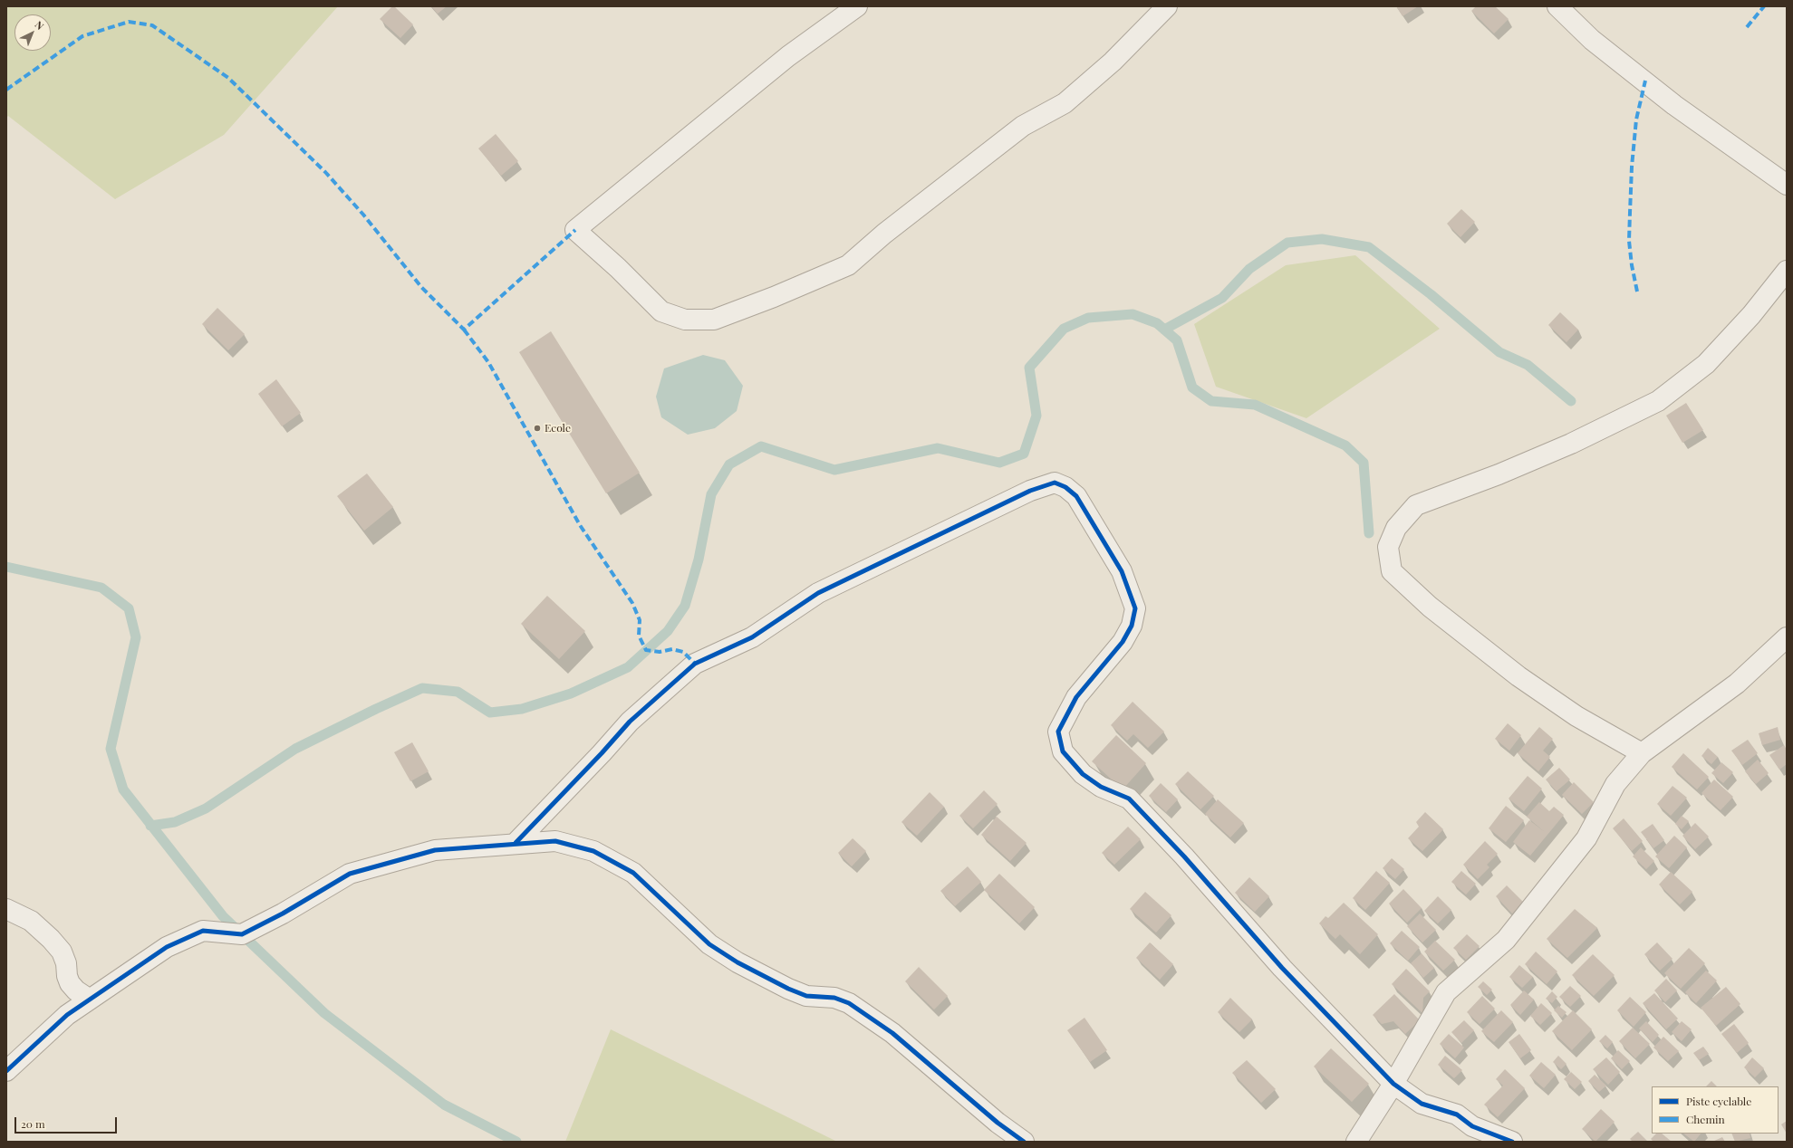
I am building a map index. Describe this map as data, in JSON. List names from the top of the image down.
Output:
{
  "places": ["Ecole"],
  "legend": ["Piste cyclable", "Chemin"],
  "scale_bar": "20 m",
  "north": "top right"
}
